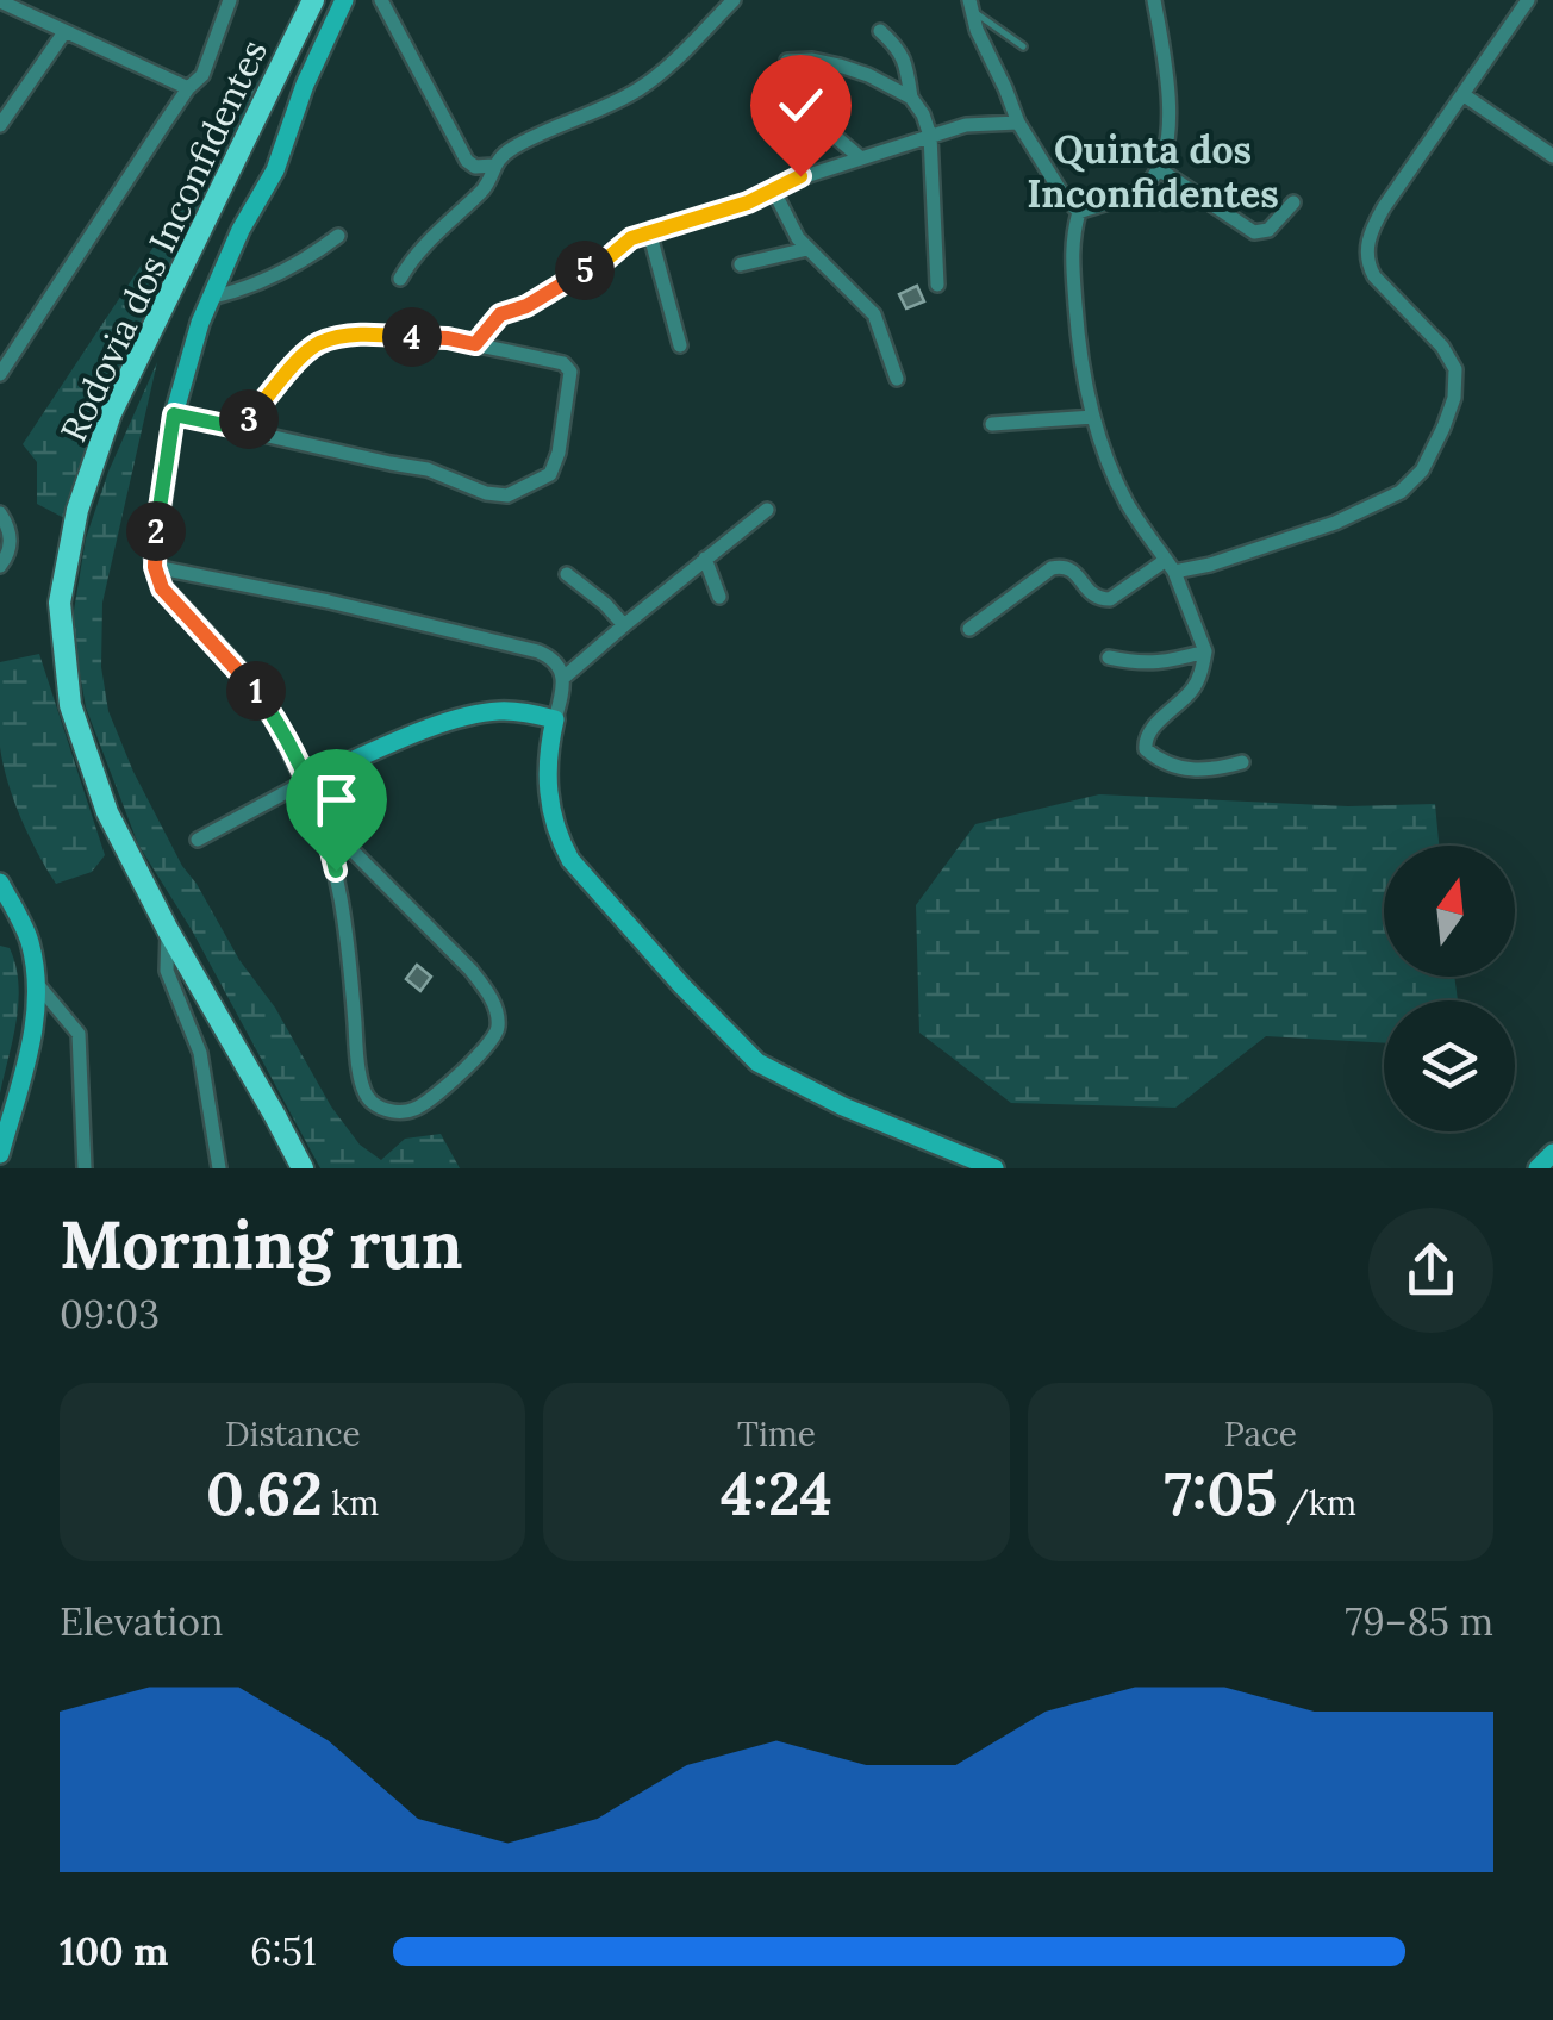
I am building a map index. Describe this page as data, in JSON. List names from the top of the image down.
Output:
{
  "streets": {
    "main road": ["Rodovia dos Inconfidentes"]
  },
  "districts": ["Quinta dos Inconfidentes"],
  "north": "top",
  "page": {
    "pins": [
      "5",
      "4",
      "3",
      "2",
      "1"
    ],
    "heading": ["Morning run", "09:03"],
    "stats": [
      ["Distance", "0.62 km"],
      ["Time", "4:24"],
      ["Pace", "7:05 /km"]
    ],
    "chart": ["Elevation", "79–85 m"],
    "list": [
      {
        "name": "100 m",
        "note": "6:51"
      }
    ]
  }
}
